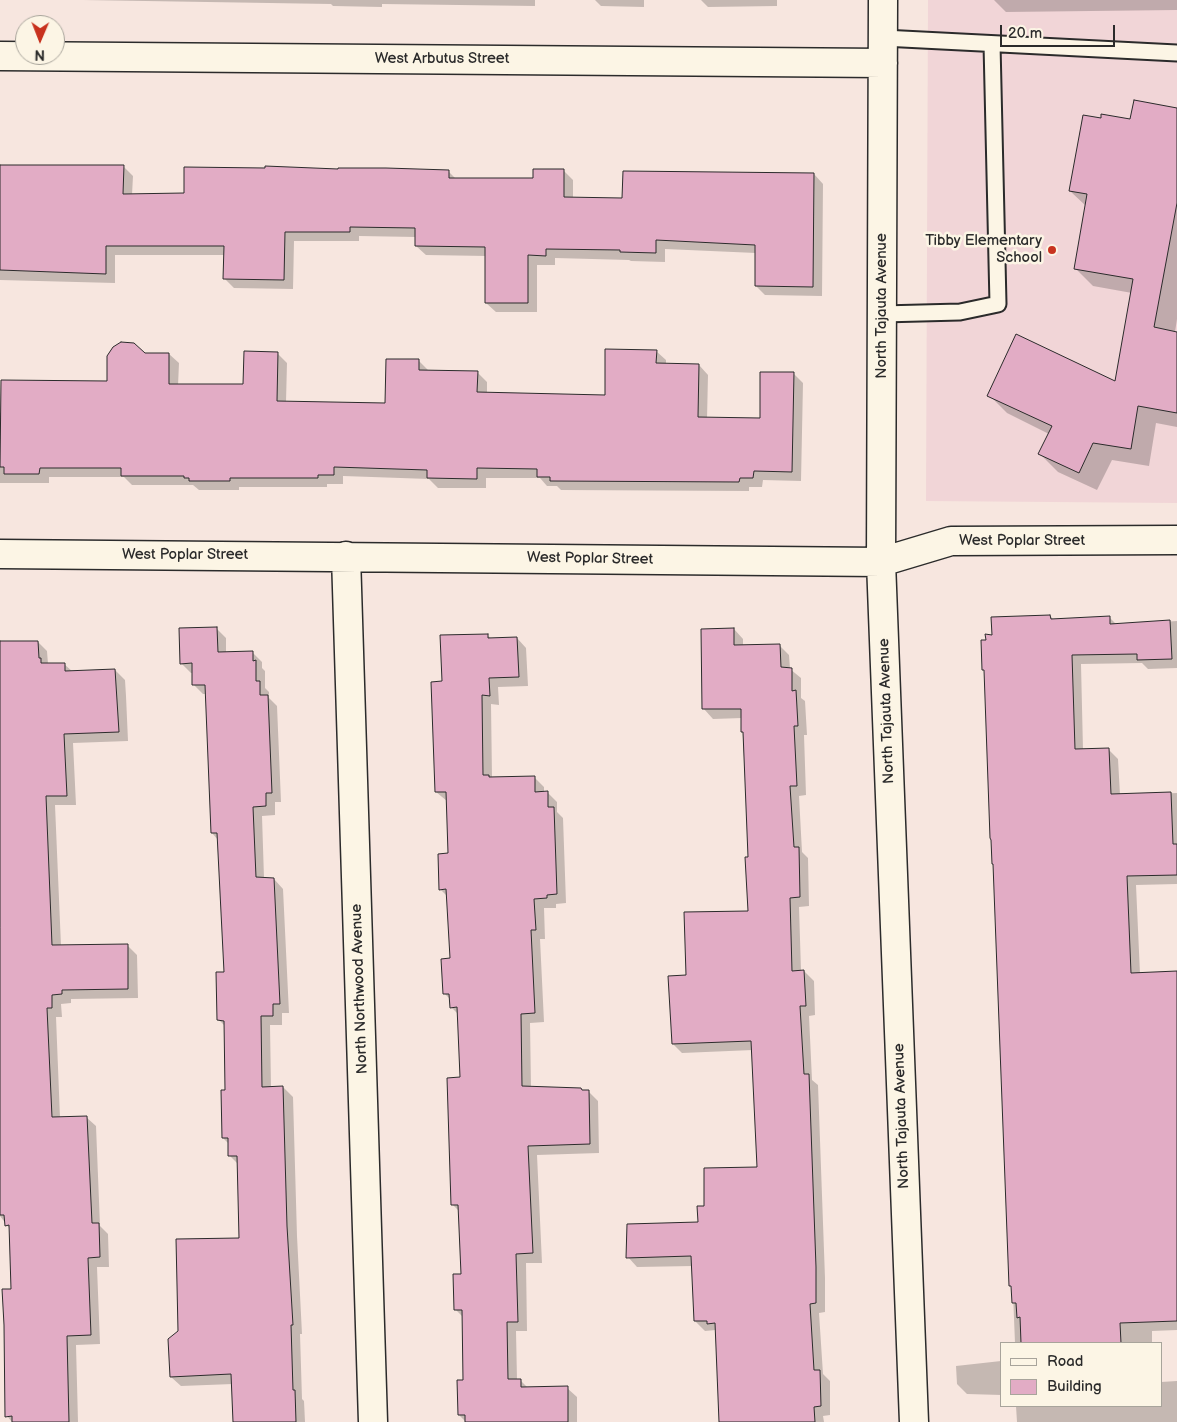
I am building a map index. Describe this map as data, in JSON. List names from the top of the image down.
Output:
{
  "streets": {
    "street": [
      "West Arbutus Street",
      "North Tajauta Avenue",
      "West Poplar Street",
      "North Northwood Avenue"
    ]
  },
  "crossings": [
    ["West Arbutus Street", "North Tajauta Avenue"],
    ["North Tajauta Avenue", "West Poplar Street"],
    ["West Poplar Street", "North Northwood Avenue"]
  ],
  "places": ["Tibby Elementary School"],
  "legend": ["Road", "Building"],
  "scale_bar": "20 m",
  "north": "bottom"
}
